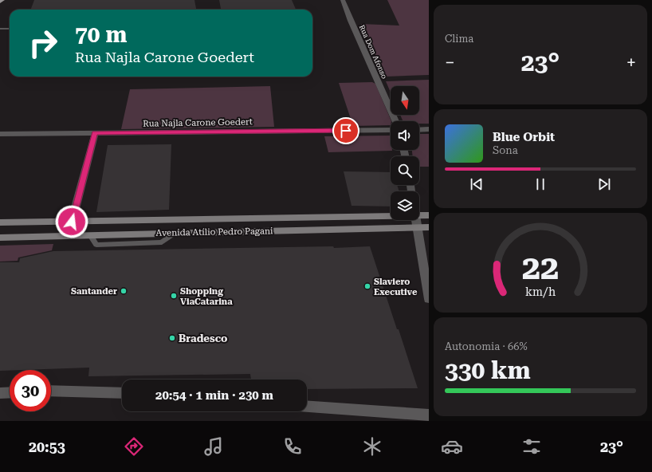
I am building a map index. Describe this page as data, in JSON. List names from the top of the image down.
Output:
{
  "streets": {
    "main road": ["Avenida Atílio Pedro Pagani"],
    "street": ["Rua Dom Afonso", "Rua Najla Carone Goedert"]
  },
  "places": [
    "Slaviero Executive",
    "Santander",
    "Shopping ViaCatarina",
    "Bradesco"
  ],
  "north": "bottom",
  "page": {
    "tile": [
      "Clima",
      ["Autonomia · 66%", "330 km"]
    ],
    "turn": ["70 m", "Rua Najla Carone Goedert"],
    "heat": ["−", "23°", "+"],
    "song": ["Blue Orbit", "Sona"],
    "limit": "30",
    "trip": "20:54 · 1 min · 230 m",
    "tabs": ["20:53", "23°"],
    "gauge": ["22", "km/h"]
  }
}
